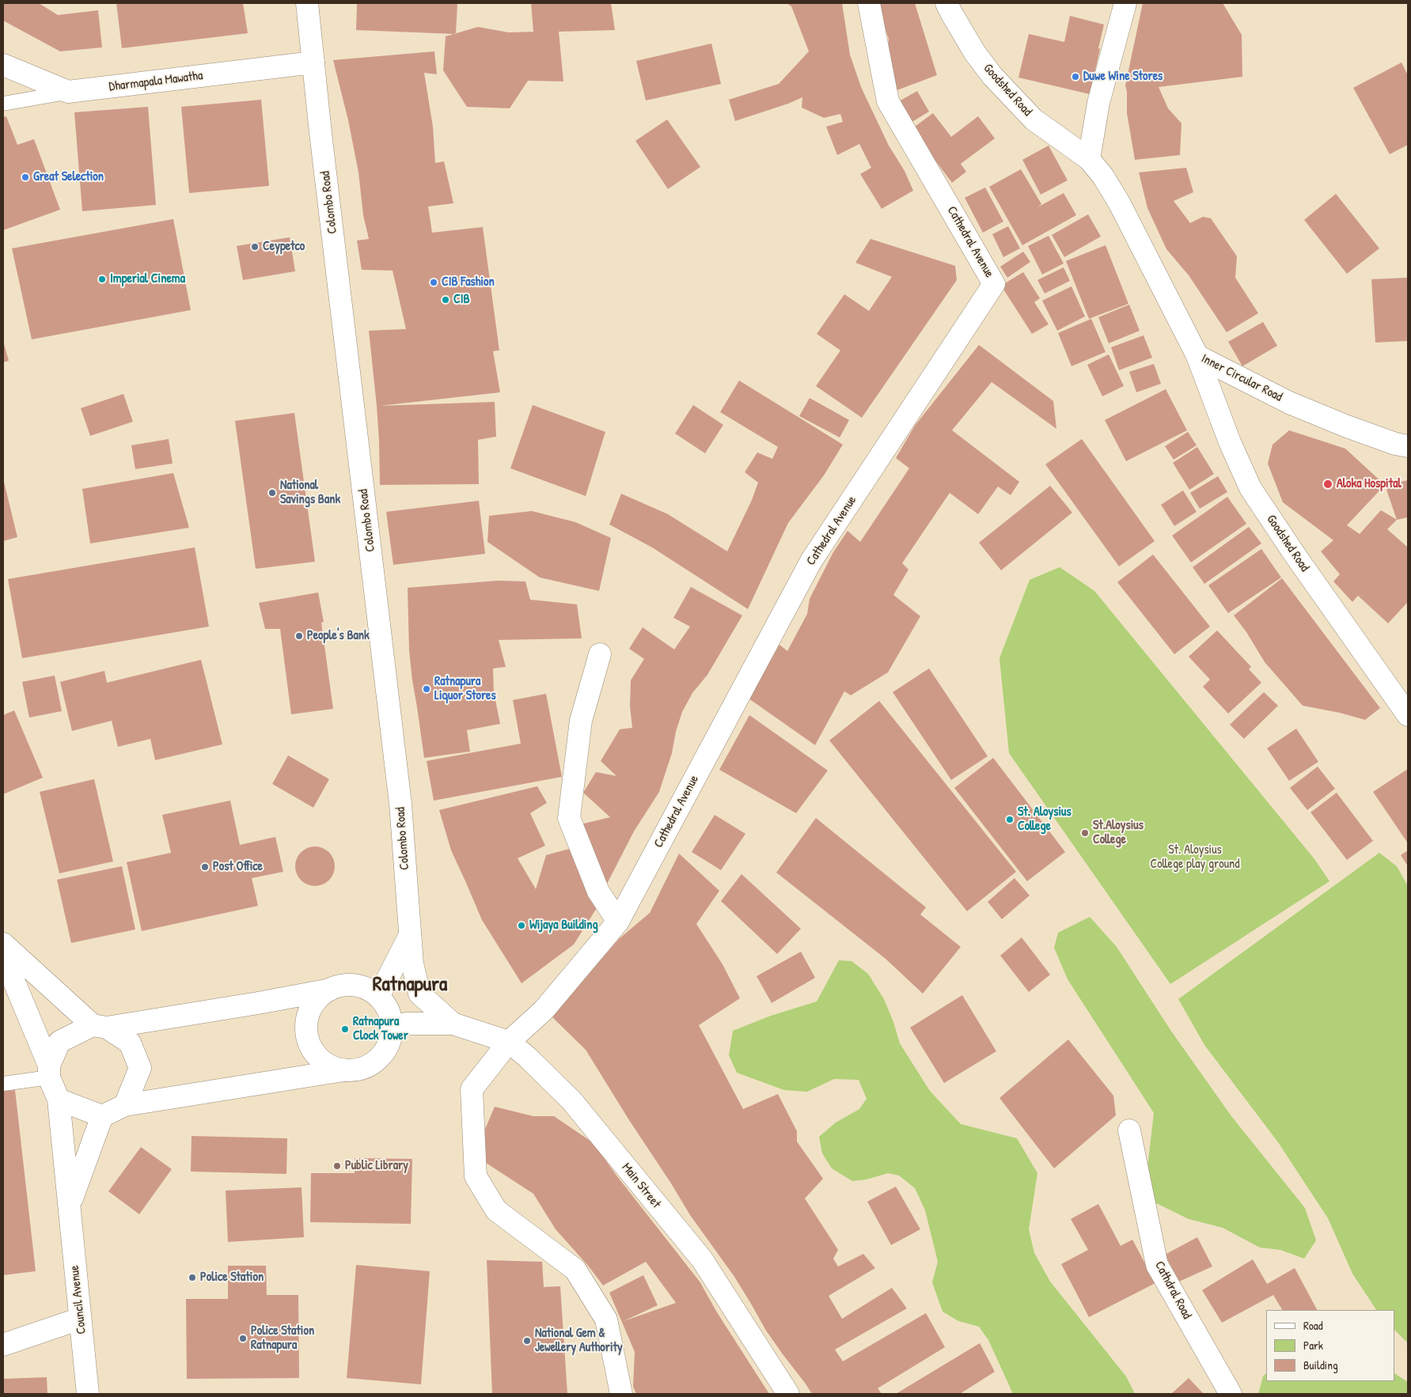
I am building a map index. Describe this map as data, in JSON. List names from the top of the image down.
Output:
{
  "streets": {
    "main road": [
      "Dharmapala Mawatha",
      "Goodshed Road",
      "Colombo Road",
      "Cathedral Avenue",
      "Inner Circular Road",
      "Main Street",
      "Cathdral Road",
      "Council Avenue"
    ]
  },
  "crossings": [
    ["Dharmapala Mawatha", "Colombo Road"],
    ["Goodshed Road", "Inner Circular Road"],
    ["Colombo Road", "Main Street"],
    ["Cathedral Avenue", "Main Street"]
  ],
  "districts": ["Ratnapura"],
  "parks": ["St. Aloysius College play ground"],
  "places": [
    "Duwe Wine Stores",
    "Great Selection",
    "Ceypetco",
    "Imperial Cinema",
    "CIB Fashion",
    "CIB",
    "Aloka Hospital",
    "National Savings Bank",
    "People's Bank",
    "Ratnapura Liquor Stores",
    "St. Aloysius College",
    "St.Aloysius College",
    "Post Office",
    "Wijaya Building",
    "Ratnapura Clock Tower",
    "Public Library",
    "Police Station",
    "Police Station Ratnapura",
    "National Gem & Jewellery Authority"
  ],
  "legend": ["Road", "Park", "Building"]
}
